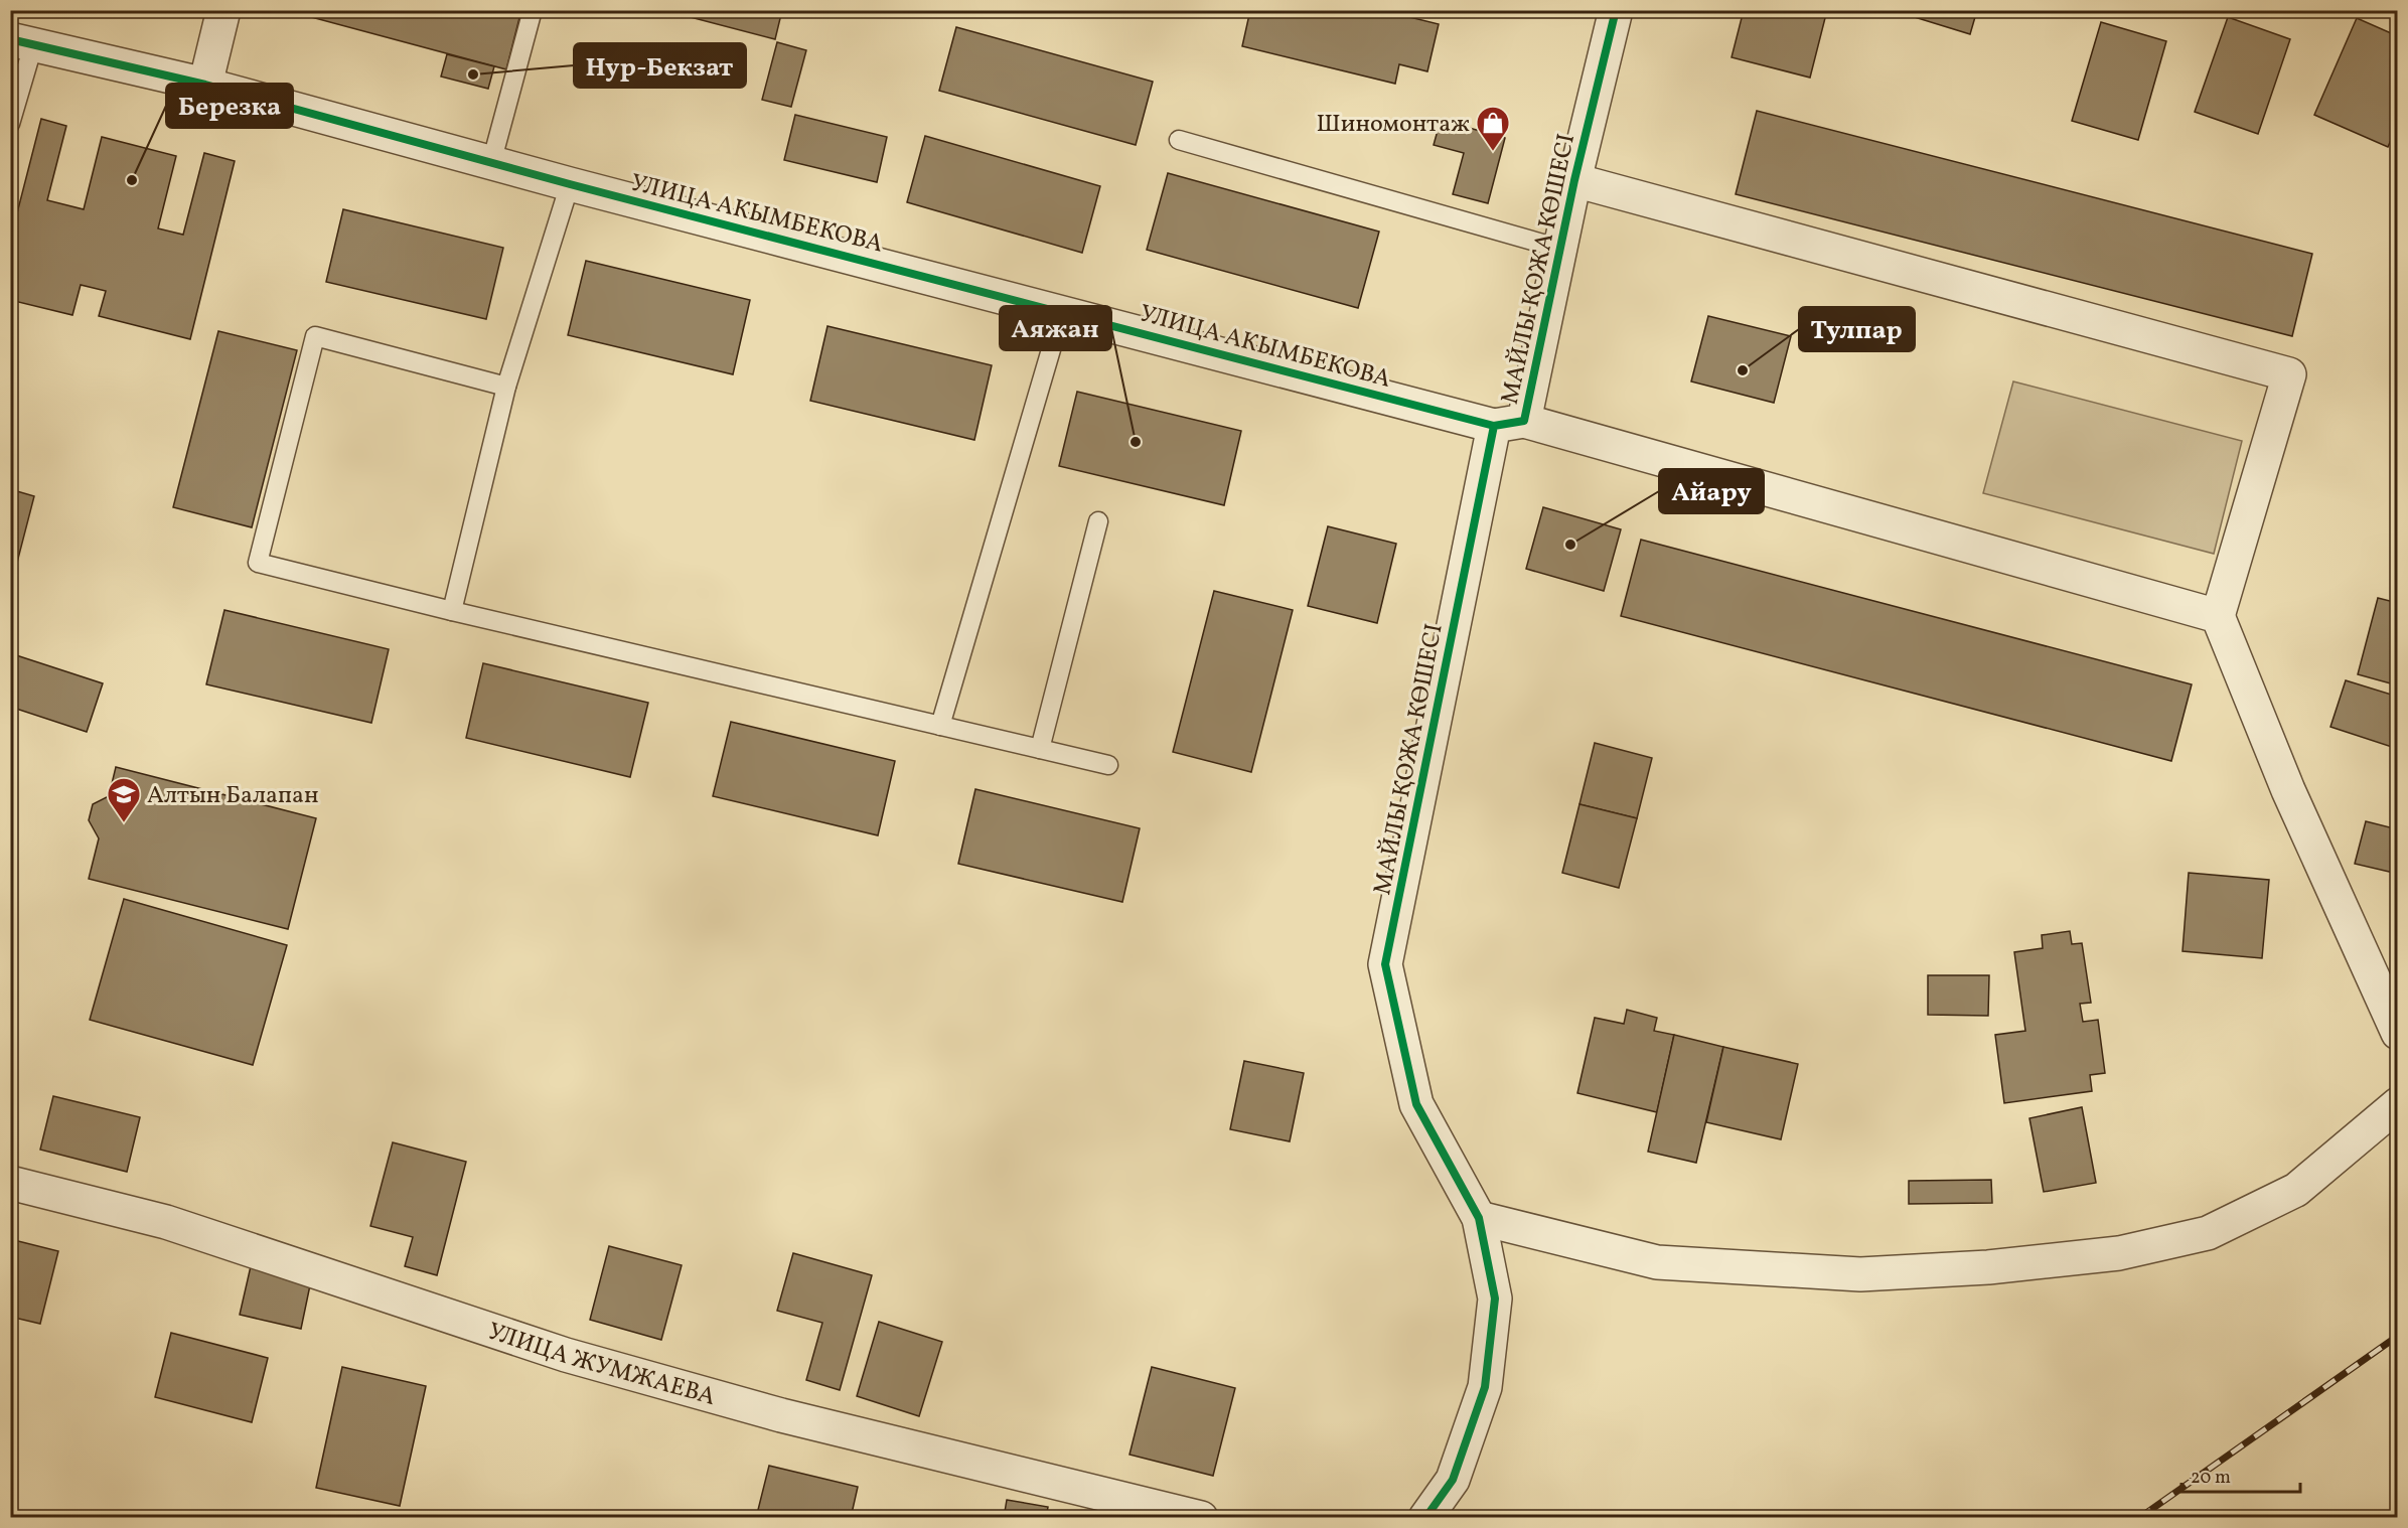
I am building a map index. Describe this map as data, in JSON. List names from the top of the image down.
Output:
{
  "streets": {
    "street": ["УЛИЦА АКЫМБЕКОВА", "МАЙЛЫ ҚОЖА КӨШЕСІ", "УЛИЦА ЖУМЖАЕВА"]
  },
  "crossings": [
    ["УЛИЦА АКЫМБЕКОВА", "МАЙЛЫ ҚОЖА КӨШЕСІ"]
  ],
  "places": {
    "other": [
      "Нур-Бекзат",
      "Березка",
      "Тулпар",
      "Аяжан",
      "Айару"
    ],
    "shop": ["Шиномонтаж"],
    "school or university": ["Алтын Балапан"]
  },
  "scale_bar": "20 m"
}
